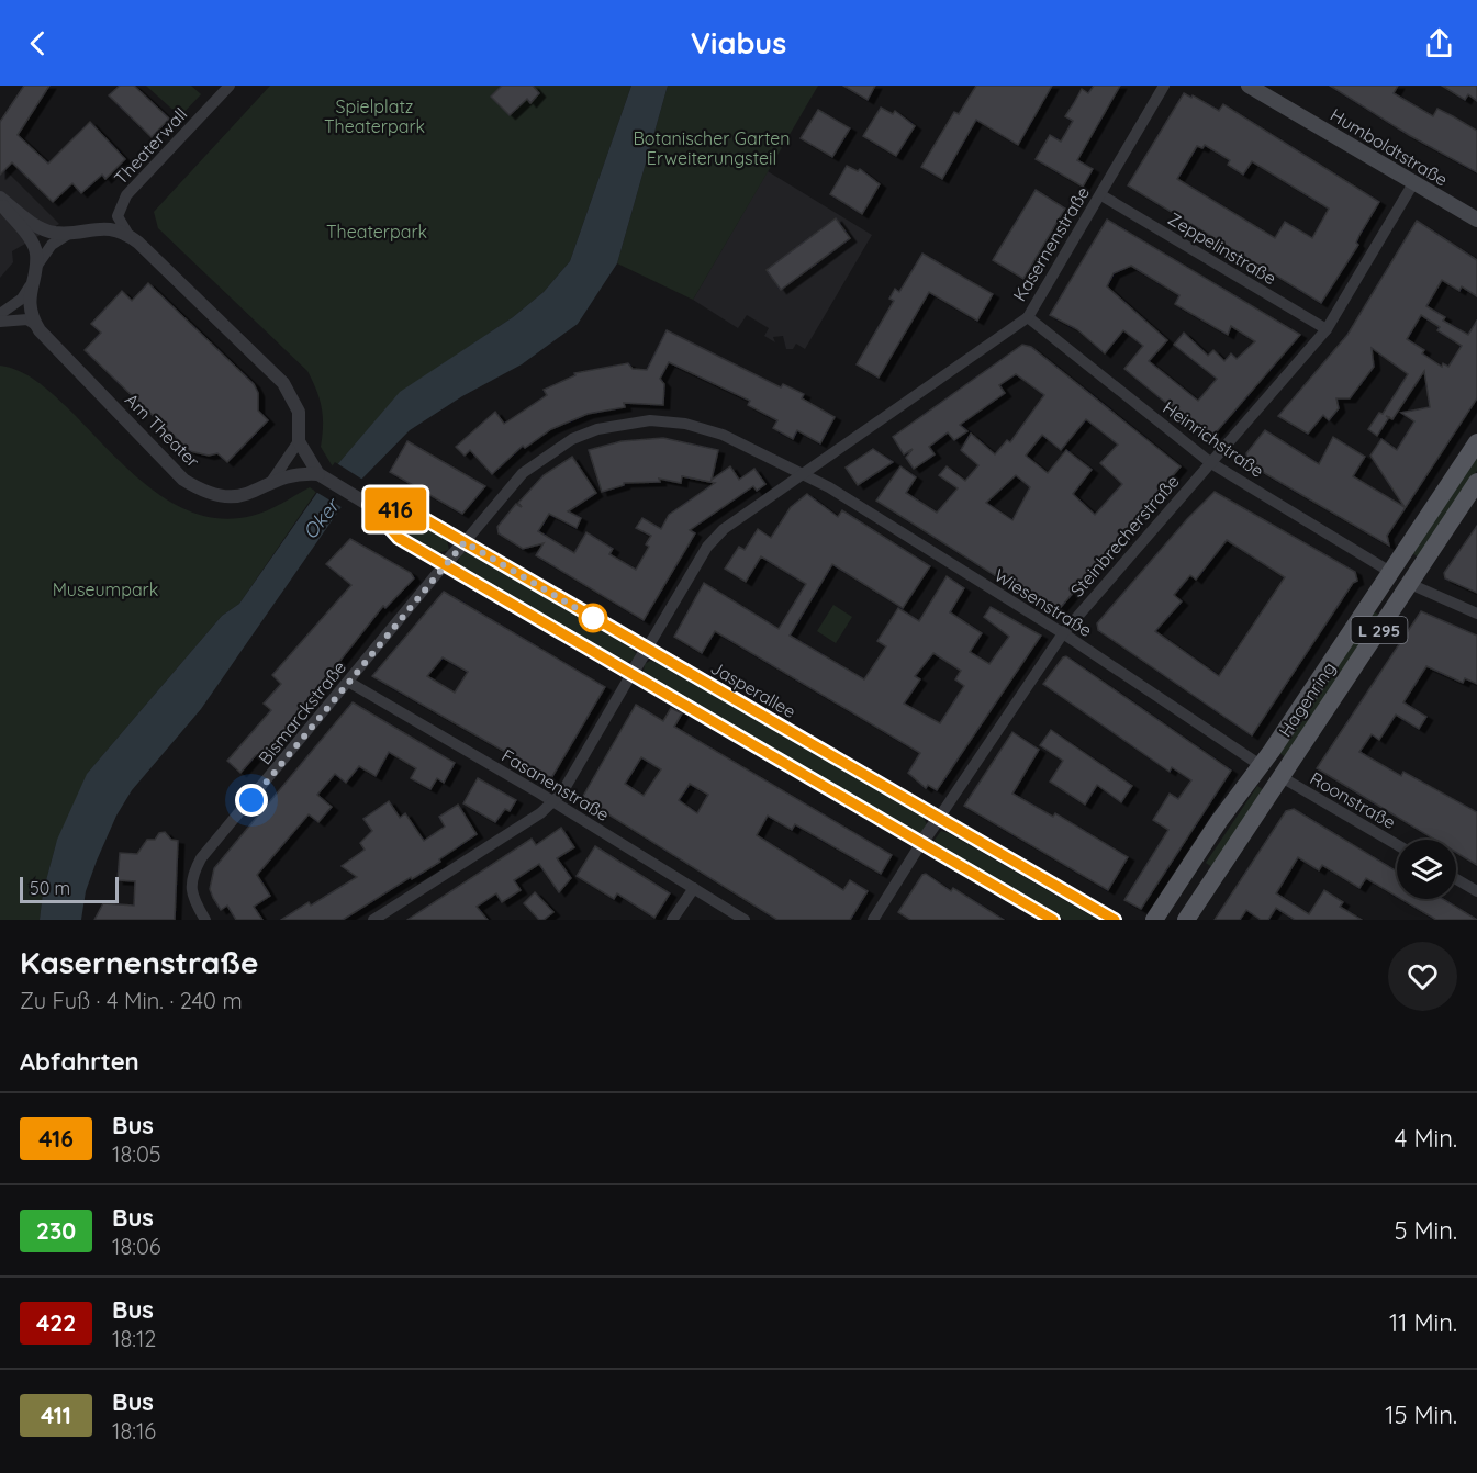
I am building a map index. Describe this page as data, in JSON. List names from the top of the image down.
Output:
{
  "streets": {
    "main road": ["Humboldtstraße", "L 295", "Hagenring"],
    "street": [
      "Theaterwall",
      "Kasernenstraße",
      "Zeppelinstraße",
      "Am Theater",
      "Heinrichstraße",
      "Steinbrecherstraße",
      "Wiesenstraße",
      "Jasperallee",
      "Bismarckstraße",
      "Fasanenstraße",
      "Roonstraße"
    ]
  },
  "crossings": [
    ["Humboldtstraße", "Steinbrecherstraße"],
    ["Kasernenstraße", "Zeppelinstraße"],
    ["Kasernenstraße", "Heinrichstraße"],
    ["Kasernenstraße", "Wiesenstraße"],
    ["Kasernenstraße", "Jasperallee"],
    ["Kasernenstraße", "Fasanenstraße"],
    ["Zeppelinstraße", "Steinbrecherstraße"],
    ["Heinrichstraße", "Steinbrecherstraße"],
    ["Heinrichstraße", "Hagenring"],
    ["Steinbrecherstraße", "Wiesenstraße"],
    ["Steinbrecherstraße", "Jasperallee"],
    ["Wiesenstraße", "Jasperallee"],
    ["Wiesenstraße", "Hagenring"],
    ["Jasperallee", "Bismarckstraße"],
    ["Hagenring", "Roonstraße"],
    ["Bismarckstraße", "Fasanenstraße"]
  ],
  "water": ["Oker"],
  "parks": [
    "Spielplatz Theaterpark",
    "Botanischer Garten Erweiterungsteil",
    "Theaterpark",
    "Museumpark"
  ],
  "lines": ["bus line 416"],
  "scale_bar": "50 m",
  "page": {
    "header": "Viabus",
    "on_map": "416",
    "scale": "50 m",
    "heading": [
      ["Kasernenstraße", "Zu Fuß · 4 Min. · 240 m"],
      "Abfahrten"
    ],
    "list": [
      {
        "mark": "416",
        "name": "Bus",
        "note": "18:05",
        "value": "4 Min."
      },
      {
        "mark": "230",
        "name": "Bus",
        "note": "18:06",
        "value": "5 Min."
      },
      {
        "mark": "422",
        "name": "Bus",
        "note": "18:12",
        "value": "11 Min."
      },
      {
        "mark": "411",
        "name": "Bus",
        "note": "18:16",
        "value": "15 Min."
      }
    ]
  }
}
